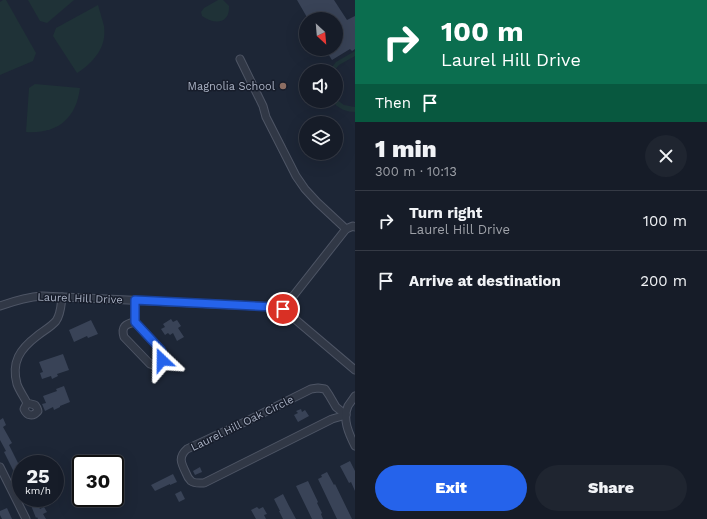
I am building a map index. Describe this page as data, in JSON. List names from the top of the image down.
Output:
{
  "streets": {
    "street": ["Laurel Hill Drive", "Laurel Hill Oak Circle"]
  },
  "places": ["Magnolia School"],
  "north": "bottom right",
  "page": {
    "turn": ["100 m", "Laurel Hill Drive"],
    "then": "Then",
    "heading": ["1 min", "300 m · 10:13"],
    "list": [
      {
        "name": "Turn right",
        "note": "Laurel Hill Drive",
        "value": "100 m"
      },
      {
        "name": "Arrive at destination",
        "value": "200 m"
      }
    ],
    "speed": "25 km/h",
    "limit": "30",
    "buttons": ["Exit", "Share"]
  }
}
